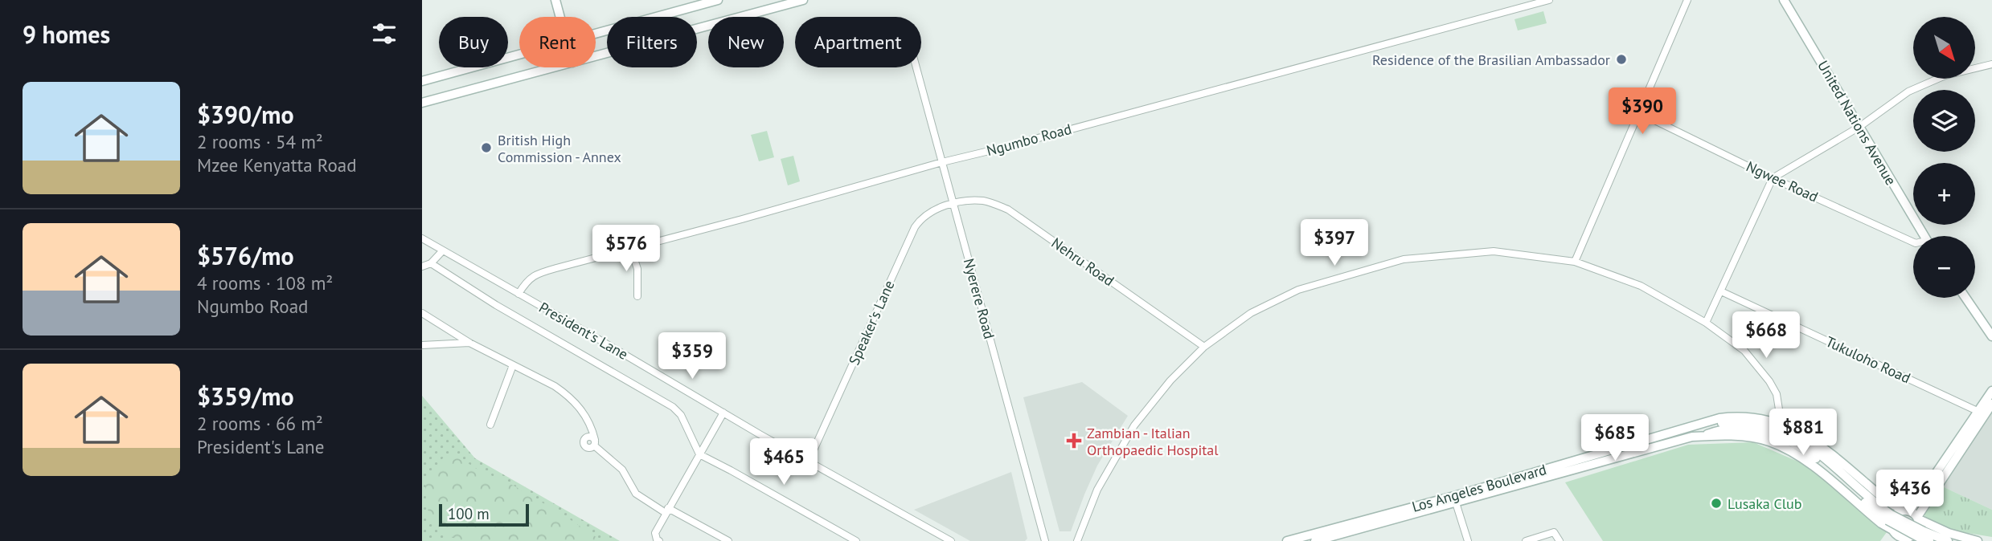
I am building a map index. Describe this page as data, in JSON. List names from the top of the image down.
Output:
{
  "streets": {
    "main road": ["United Nations Avenue", "Los Angeles Boulevard"],
    "street": [
      "Ngumbo Road",
      "Ngwee Road",
      "Nehru Road",
      "Nyerere Road",
      "Speaker's Lane",
      "President's Lane",
      "Tukuloho Road"
    ]
  },
  "crossings": [
    ["Ngumbo Road", "Nyerere Road"],
    ["Ngumbo Road", "President's Lane"],
    ["Nehru Road", "Nyerere Road"],
    ["Nehru Road", "Speaker's Lane"],
    ["Nyerere Road", "Speaker's Lane"],
    ["Speaker's Lane", "President's Lane"]
  ],
  "places": {
    "other": ["Residence of the Brasilian Ambassador", "British High Commission - Annex", "Lusaka Club"],
    "health": ["Zambian - Italian Orthopaedic Hospital"]
  },
  "scale_bar": "100 m",
  "north": "bottom right",
  "page": {
    "heading": "9 homes",
    "map_buttons": ["+", "−"],
    "chip": [
      "Buy",
      "Rent",
      "Filters",
      "New",
      "Apartment"
    ],
    "list": [
      {
        "name": "$390/mo",
        "note": "2 rooms · 54 m² · Mzee Kenyatta Road"
      },
      {
        "name": "$576/mo",
        "note": "4 rooms · 108 m² · Ngumbo Road"
      },
      {
        "name": "$359/mo",
        "note": "2 rooms · 66 m² · President's Lane"
      }
    ],
    "price": [
      "$390",
      "$397",
      "$576",
      "$668",
      "$359",
      "$881",
      "$685",
      "$465",
      "$436"
    ],
    "scale": "100 m"
  }
}
